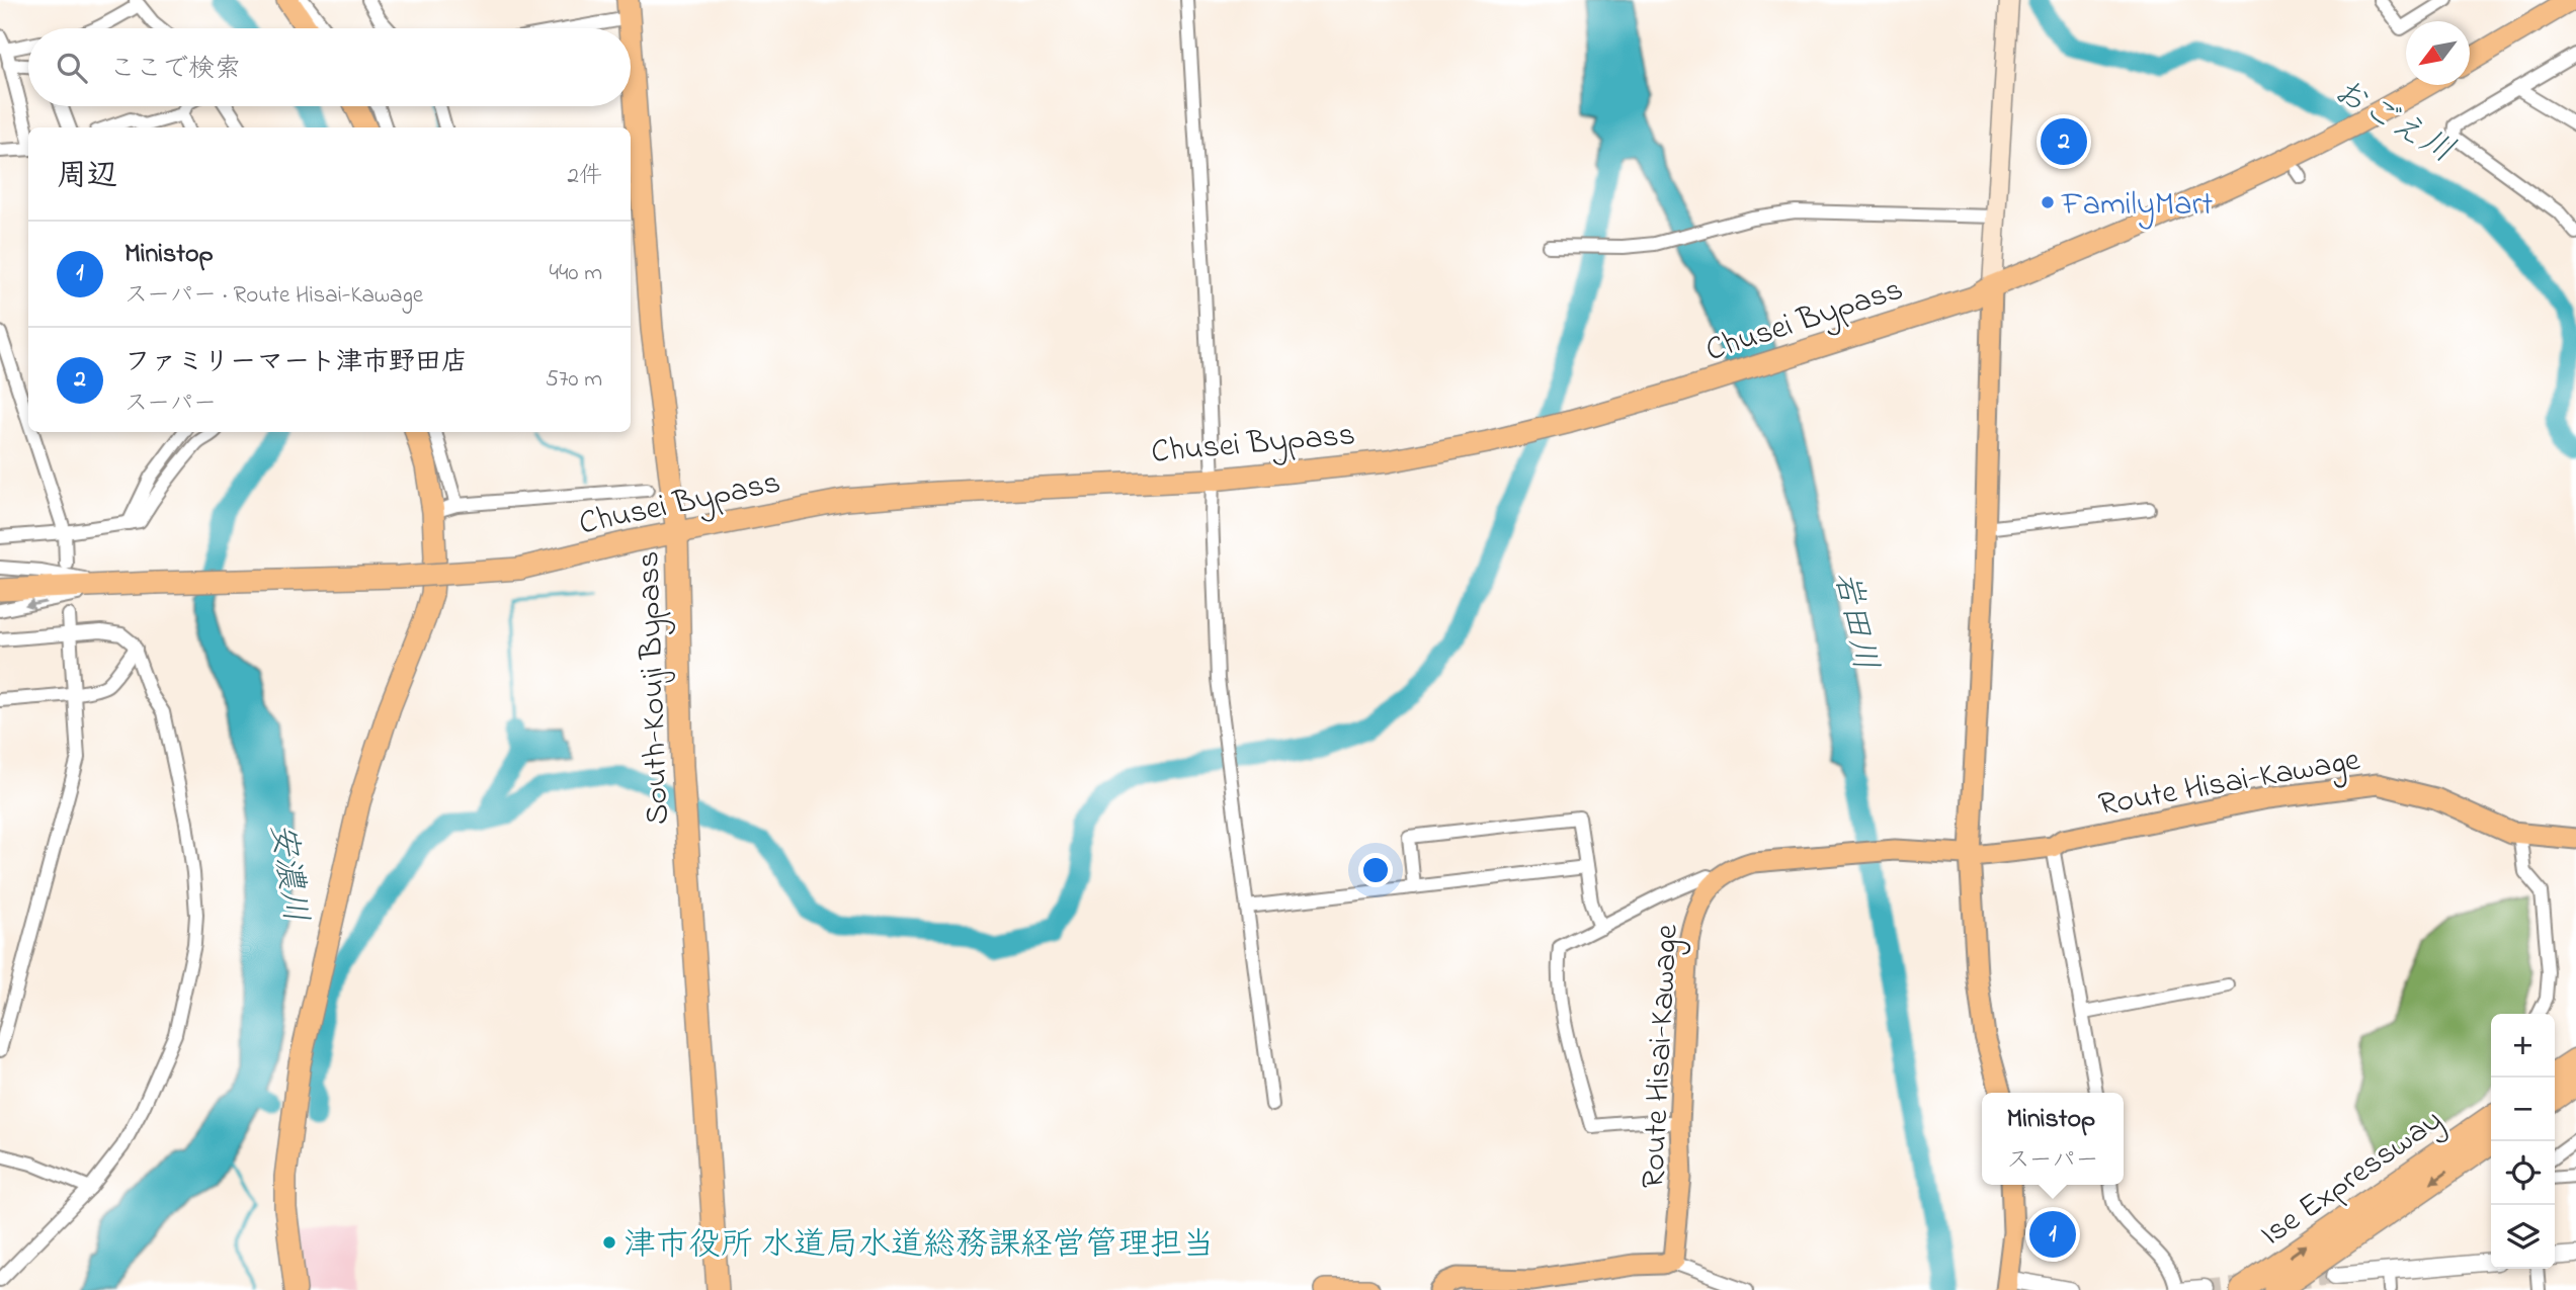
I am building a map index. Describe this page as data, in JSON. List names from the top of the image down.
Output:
{
  "streets": {
    "highway": ["Chusei Bypass", "South-Kouji Bypass", "Ise Expressway"],
    "main road": ["Route Hisai-Kawage"]
  },
  "crossings": [
    ["Chusei Bypass", "South-Kouji Bypass"]
  ],
  "water": ["おごえ川", "岩田川", "安濃川"],
  "places": ["FamilyMart", "津市役所 水道局水道総務課経営管理担当"],
  "north": "bottom left",
  "page": {
    "search": "ここで検索",
    "pins": ["2", "1"],
    "heading": ["周辺", "2件"],
    "list": [
      {
        "mark": "1",
        "name": "Ministop",
        "note": "スーパー · Route Hisai-Kawage",
        "value": "440 m"
      },
      {
        "mark": "2",
        "name": "ファミリーマート津市野田店",
        "note": "スーパー",
        "value": "570 m"
      }
    ],
    "map_buttons": ["+", "−"],
    "popup": ["Ministop", "スーパー"]
  }
}
